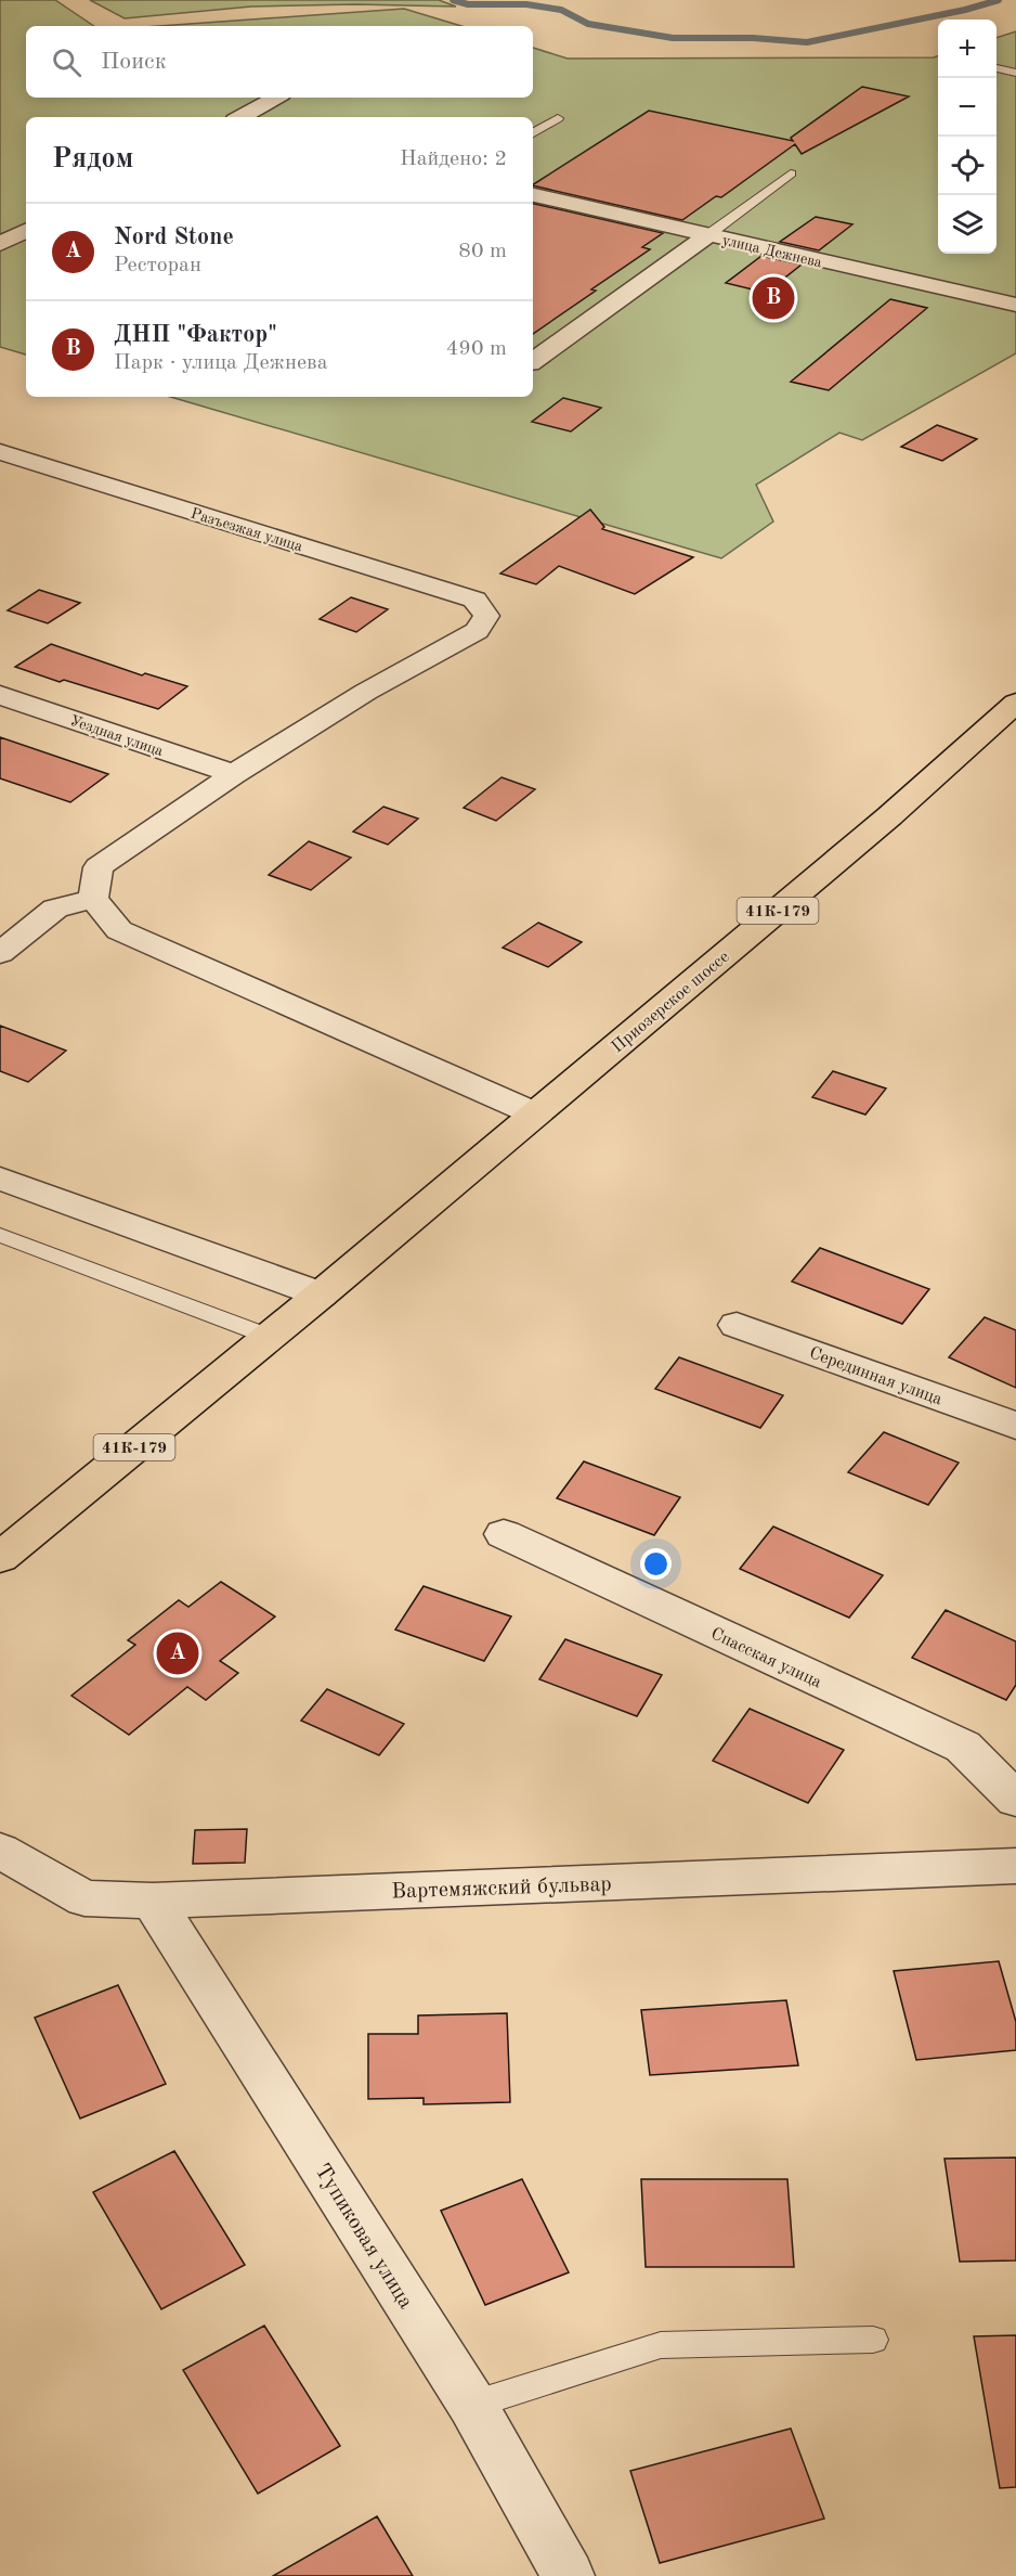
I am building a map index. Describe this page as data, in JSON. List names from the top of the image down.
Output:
{
  "streets": {
    "main road": ["41К-179", "Приозерское шоссе"],
    "street": [
      "улица Дежнева",
      "Разъезжая улица",
      "Уездная улица",
      "Серединная улица",
      "Спасская улица",
      "Вартемяжский бульвар",
      "Тупиковая улица"
    ]
  },
  "crossings": [
    ["Разъезжая улица", "Уездная улица"],
    ["41К-179", "Приозерское шоссе"],
    ["Вартемяжский бульвар", "Тупиковая улица"]
  ],
  "page": {
    "map_buttons": ["+", "−"],
    "search": "Поиск",
    "heading": ["Рядом", "Найдено: 2"],
    "list": [
      {
        "mark": "A",
        "name": "Nord Stone",
        "note": "Ресторан",
        "value": "80 m"
      },
      {
        "mark": "B",
        "name": "ДНП \"Фактор\"",
        "note": "Парк · улица Дежнева",
        "value": "490 m"
      }
    ],
    "pins": ["B", "A"]
  }
}
